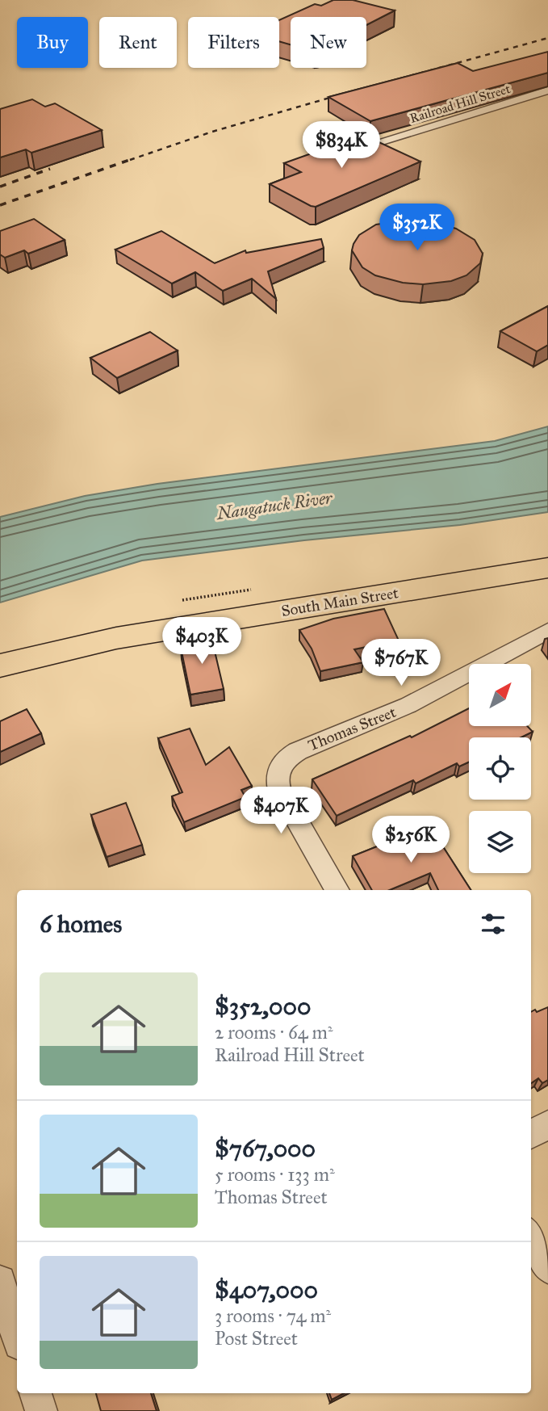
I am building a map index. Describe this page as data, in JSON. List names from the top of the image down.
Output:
{
  "streets": {
    "main road": ["South Main Street"],
    "street": ["Railroad Hill Street", "Thomas Street"]
  },
  "water": ["Naugatuck River"],
  "north": "top right",
  "page": {
    "chip": [
      "Buy",
      "Rent",
      "Filters",
      "New"
    ],
    "price": [
      "$834K",
      "$352K",
      "$403K",
      "$767K",
      "$407K",
      "$256K"
    ],
    "heading": "6 homes",
    "list": [
      {
        "name": "$352,000",
        "note": "2 rooms · 64 m² · Railroad Hill Street"
      },
      {
        "name": "$767,000",
        "note": "5 rooms · 133 m² · Thomas Street"
      },
      {
        "name": "$407,000",
        "note": "3 rooms · 74 m² · Post Street"
      }
    ]
  }
}
